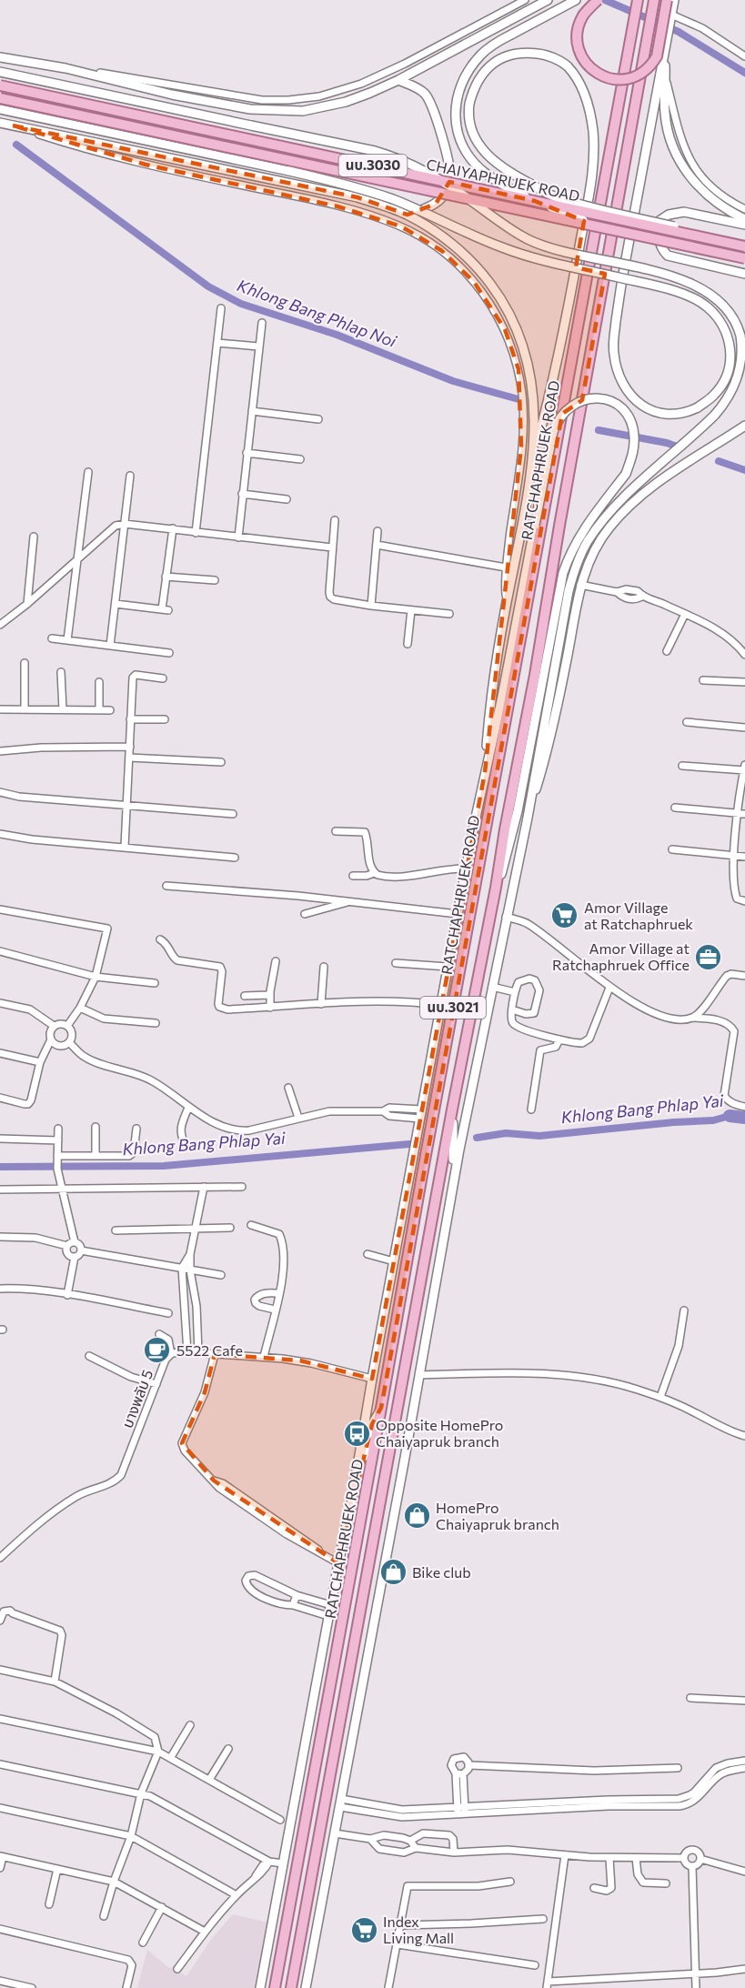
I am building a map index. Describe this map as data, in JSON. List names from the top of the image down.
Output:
{
  "streets": {
    "main road": [
      "นบ.3030",
      "CHAIYAPHRUEK ROAD",
      "RATCHAPHRUEK ROAD",
      "นบ.3021"
    ],
    "street": ["บางพลับ 5"]
  },
  "water": ["Khlong Bang Phlap Noi", "Khlong Bang Phlap Yai"],
  "places": {
    "supermarket": ["Amor Village at Ratchaphruek", "Index Living Mall"],
    "office": ["Amor Village at Ratchaphruek Office"],
    "cafe": ["5522 Cafe"],
    "bus stop": ["Opposite HomePro Chaiyapruk branch"],
    "shop": ["HomePro Chaiyapruk branch", "Bike club"]
  }
}
